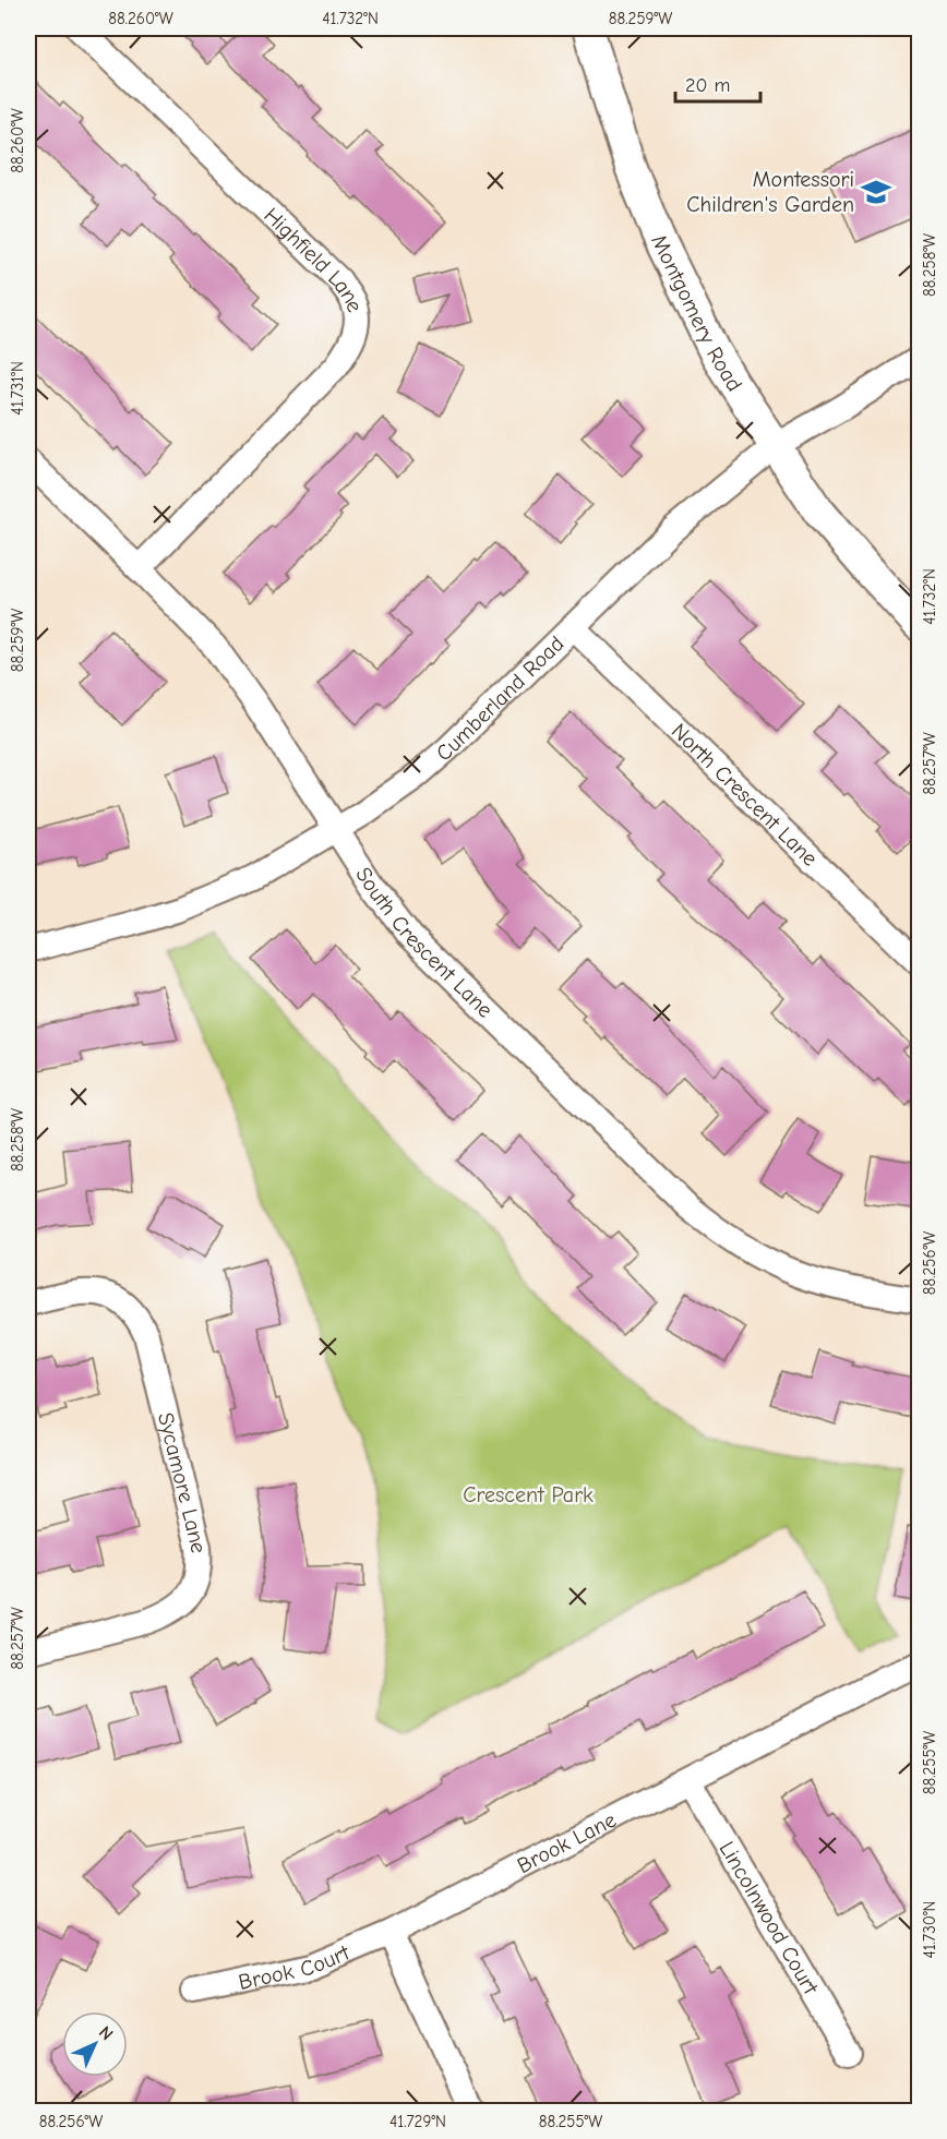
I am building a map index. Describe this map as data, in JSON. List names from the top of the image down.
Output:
{
  "streets": {
    "street": [
      "Highfield Lane",
      "Montgomery Road",
      "Cumberland Road",
      "North Crescent Lane",
      "South Crescent Lane",
      "Sycamore Lane",
      "Brook Lane",
      "Lincolnwood Court",
      "Brook Court"
    ]
  },
  "crossings": [
    ["Highfield Lane", "South Crescent Lane"],
    ["Montgomery Road", "Cumberland Road"],
    ["Cumberland Road", "North Crescent Lane"],
    ["Cumberland Road", "South Crescent Lane"],
    ["Brook Lane", "Lincolnwood Court"],
    ["Brook Lane", "Brook Court"]
  ],
  "parks": ["Crescent Park"],
  "places": {
    "school or university": ["Montessori Children's Garden"]
  },
  "scale_bar": "20 m",
  "north": "top right",
  "coordinates": [
    "88.260°W",
    "41.732°N",
    "88.259°W",
    "88.258°W",
    "41.731°N",
    "88.257°W",
    "88.256°W",
    "88.255°W",
    "41.730°N",
    "41.729°N"
  ]
}
